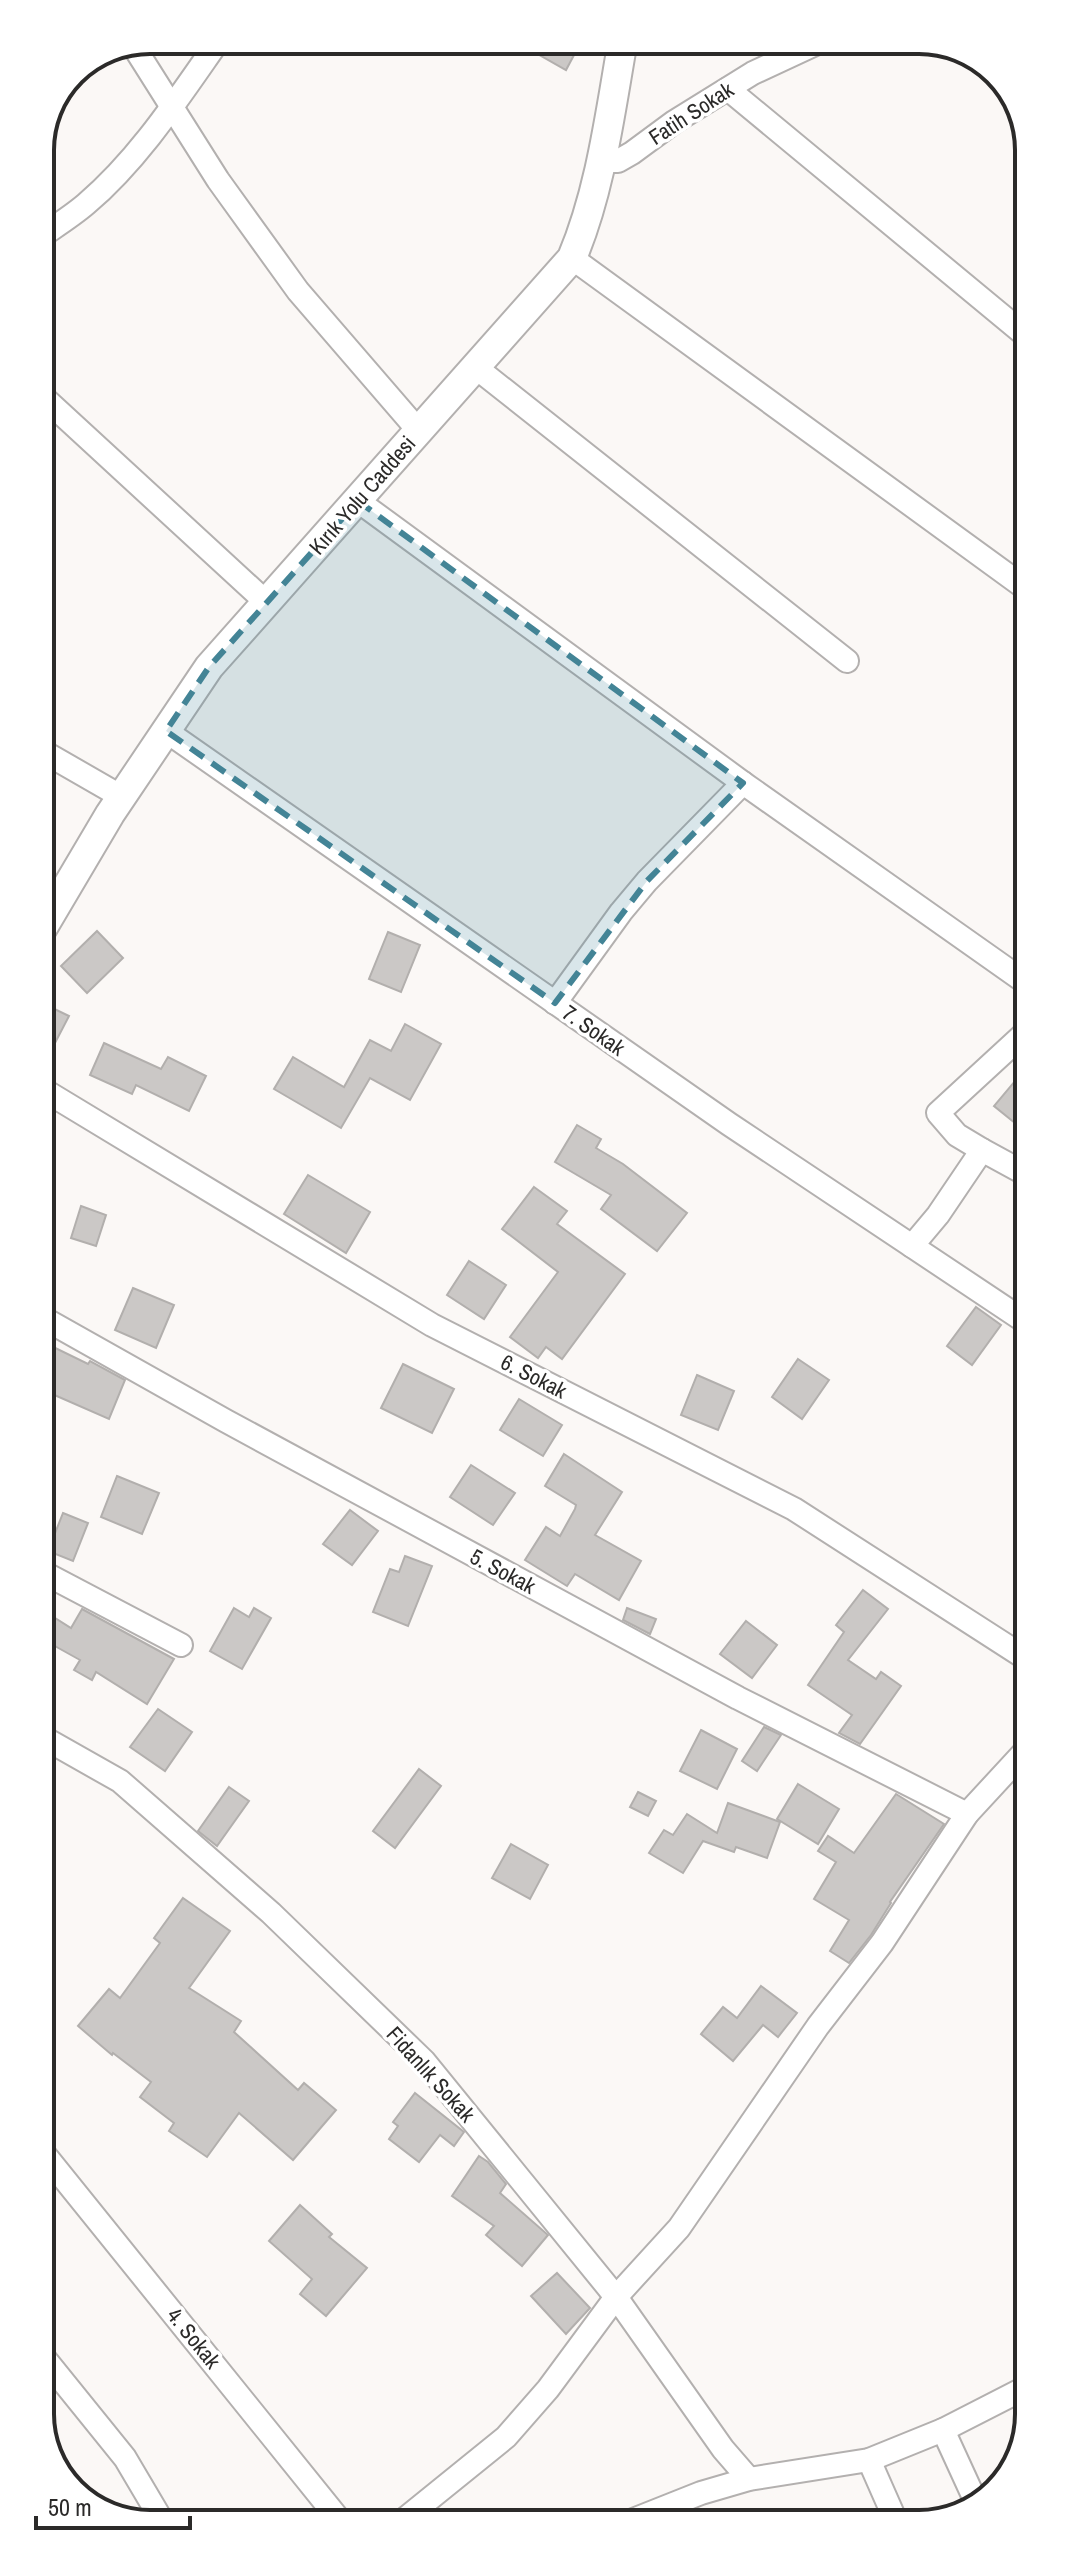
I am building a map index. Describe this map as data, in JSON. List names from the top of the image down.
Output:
{
  "streets": {
    "street": [
      "Fatih Sokak",
      "Kırık Yolu Caddesi",
      "7. Sokak",
      "6. Sokak",
      "5. Sokak",
      "Fidanlık Sokak",
      "4. Sokak"
    ]
  },
  "crossings": [
    ["Fatih Sokak", "Kırık Yolu Caddesi"],
    ["Kırık Yolu Caddesi", "7. Sokak"]
  ],
  "scale_bar": "50 m"
}
